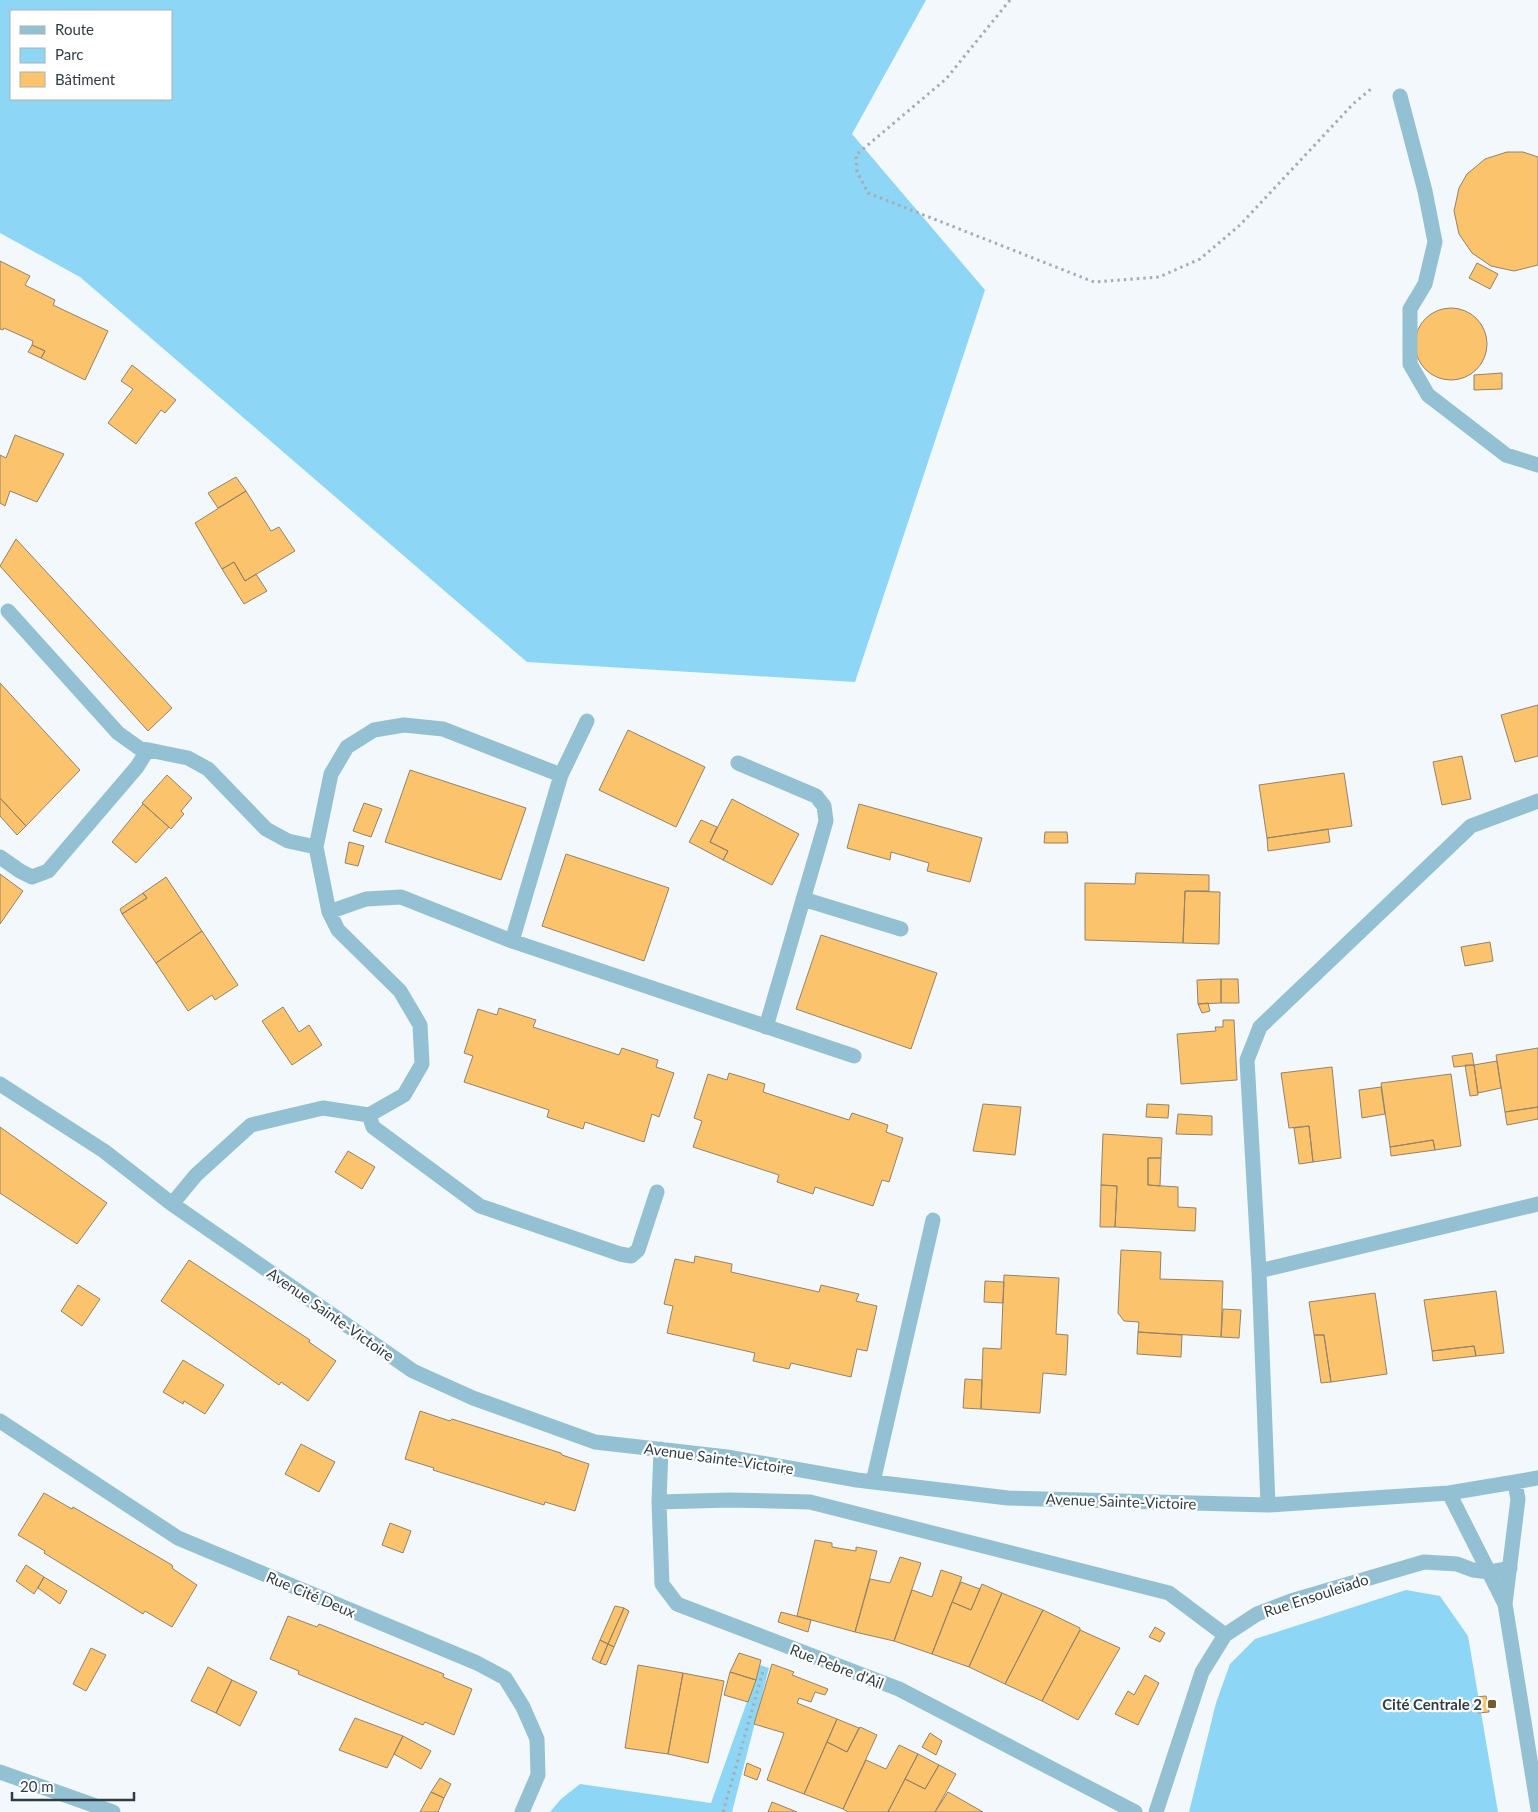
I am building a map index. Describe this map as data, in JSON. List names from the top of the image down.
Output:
{
  "streets": {
    "street": [
      "Avenue Sainte-Victoire",
      "Rue Cité Deux",
      "Rue Ensouleïado",
      "Rue Pebre d'Ail"
    ]
  },
  "crossings": [
    ["Avenue Sainte-Victoire", "Rue Pebre d'Ail"]
  ],
  "places": {
    "transit": ["Cité Centrale 2"]
  },
  "legend": ["Route", "Parc", "Bâtiment"],
  "scale_bar": "20 m"
}
